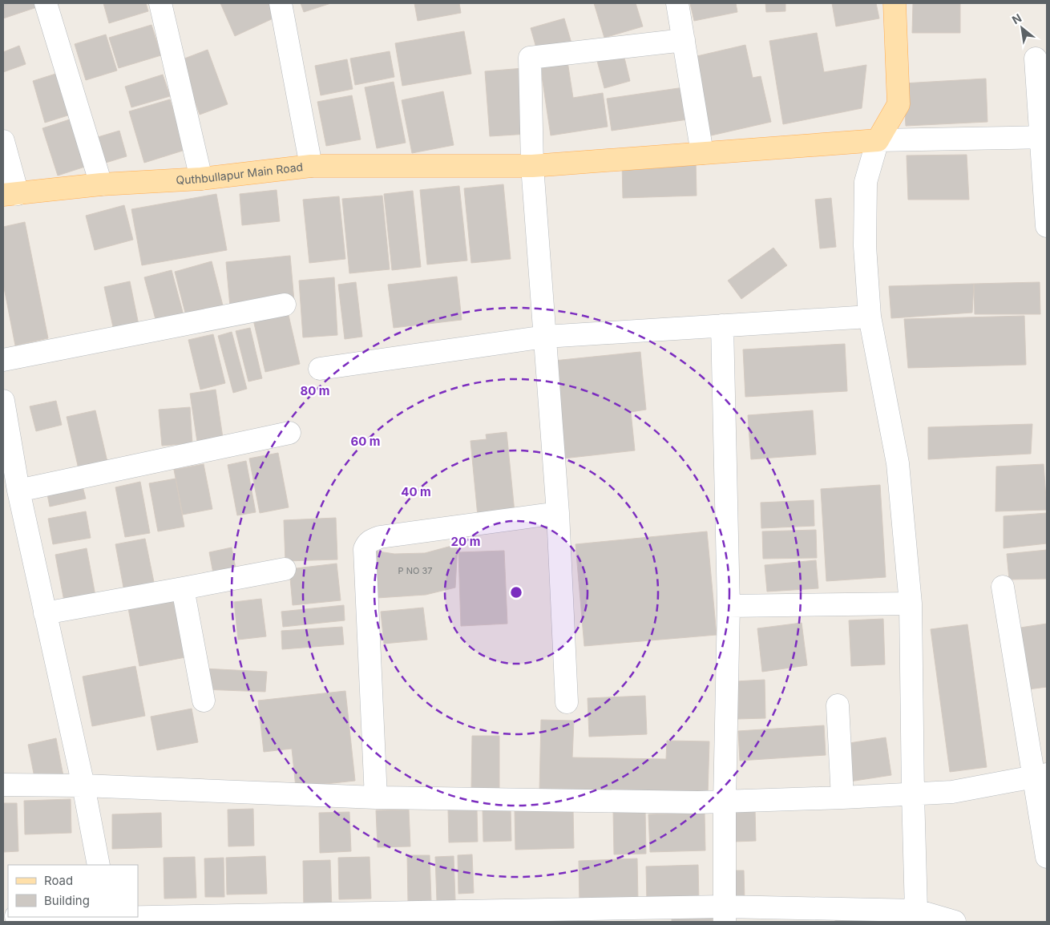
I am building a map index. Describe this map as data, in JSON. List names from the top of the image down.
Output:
{
  "streets": {
    "main road": ["Quthbullapur Main Road"]
  },
  "house_numbers": ["P NO 37"],
  "legend": ["Road", "Building"],
  "north": "top left",
  "rings": [
    "80 m",
    "60 m",
    "40 m",
    "20 m"
  ]
}
